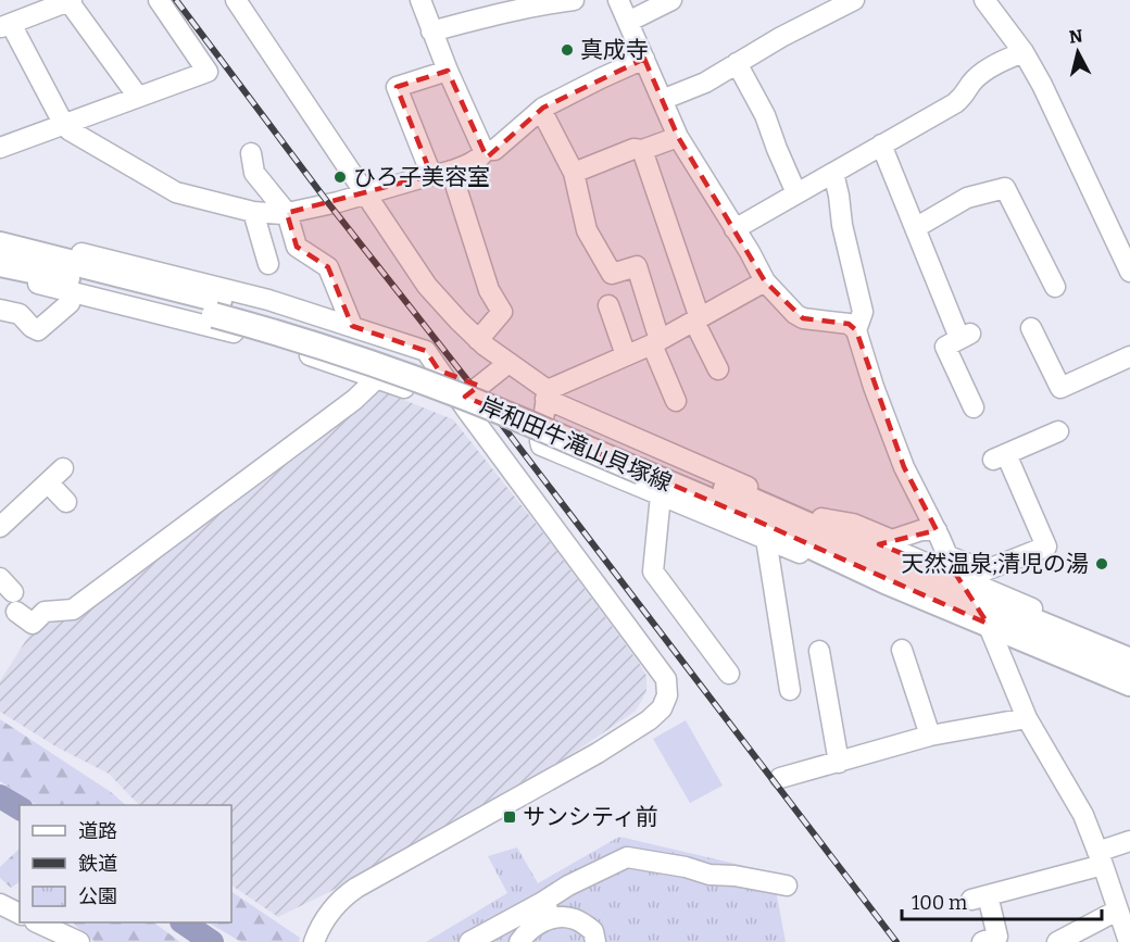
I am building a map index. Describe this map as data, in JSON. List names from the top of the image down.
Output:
{
  "streets": {
    "main road": ["岸和田牛滝山貝塚線"]
  },
  "places": {
    "other": ["真成寺", "ひろ子美容室", "天然温泉;清児の湯"],
    "transit": ["サンシティ前"]
  },
  "legend": ["道路", "鉄道", "公園"],
  "scale_bar": "100 m",
  "north": "top"
}
